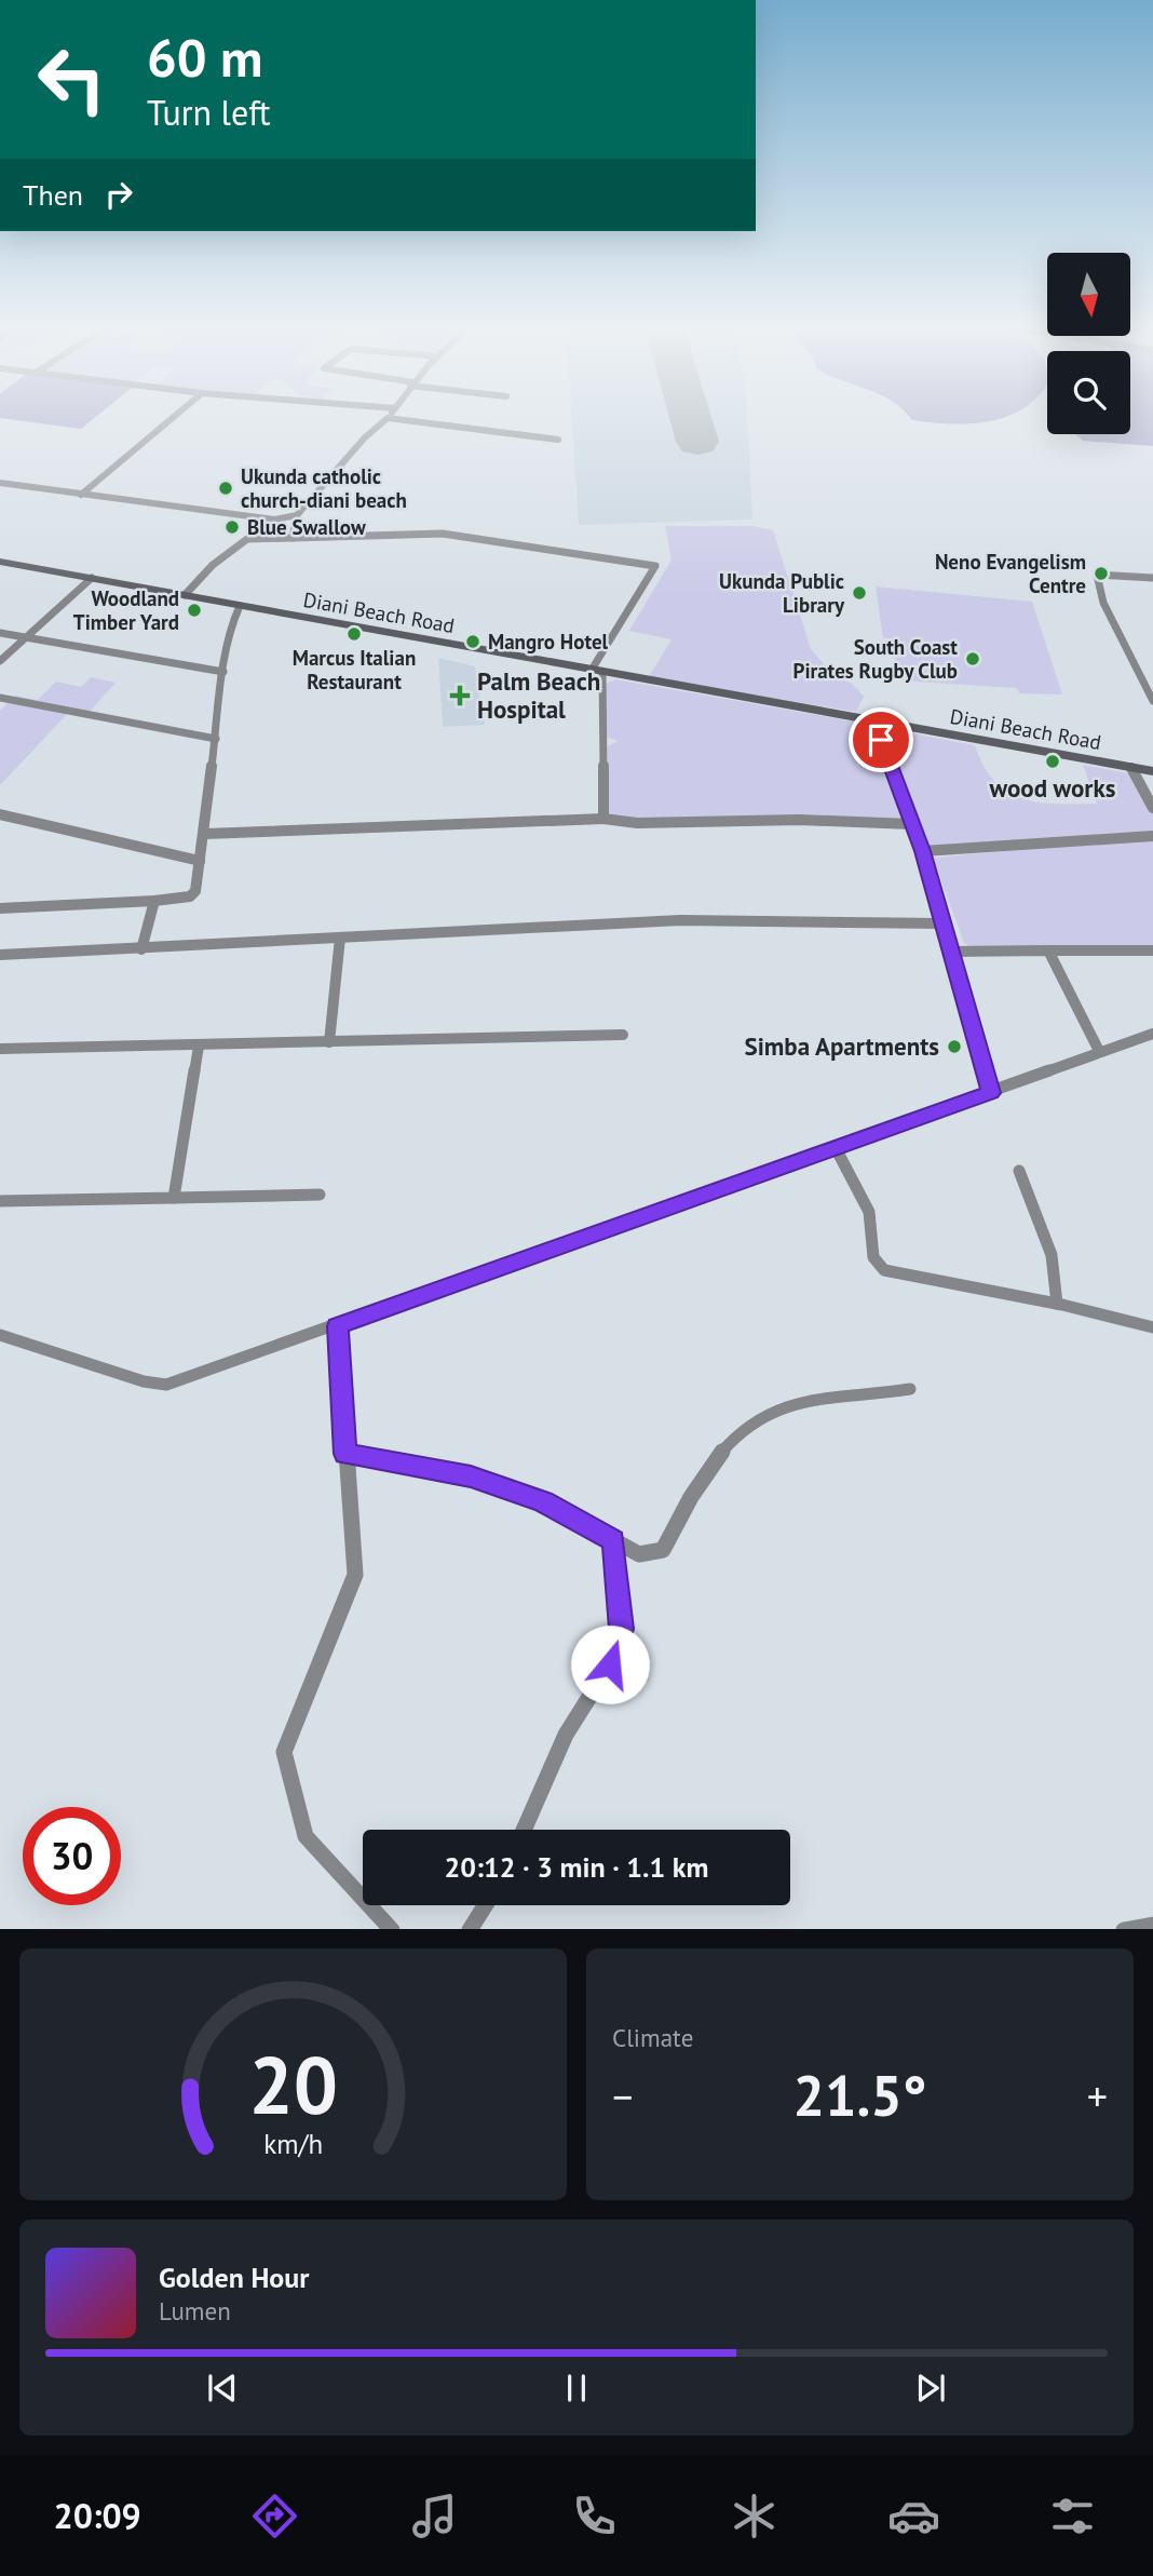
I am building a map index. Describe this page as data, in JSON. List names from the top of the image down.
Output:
{
  "streets": {
    "main road": ["Diani Beach Road"]
  },
  "places": {
    "other": [
      "Ukunda catholic church-diani beach",
      "Blue Swallow",
      "Neno Evangelism Centre",
      "Ukunda Public Library",
      "Woodland Timber Yard",
      "Marcus Italian Restaurant",
      "Mangro Hotel",
      "South Coast Pirates Rugby Club",
      "wood works",
      "Simba Apartments"
    ],
    "health": ["Palm Beach Hospital"]
  },
  "north": "bottom",
  "page": {
    "turn": ["60 m", "Turn left"],
    "then": "Then",
    "limit": "30",
    "trip": "20:12 · 3 min · 1.1 km",
    "tile": "Climate",
    "heat": ["−", "21.5°", "+"],
    "song": ["Golden Hour", "Lumen"],
    "tabs": "20:09",
    "gauge": ["20", "km/h"]
  }
}
